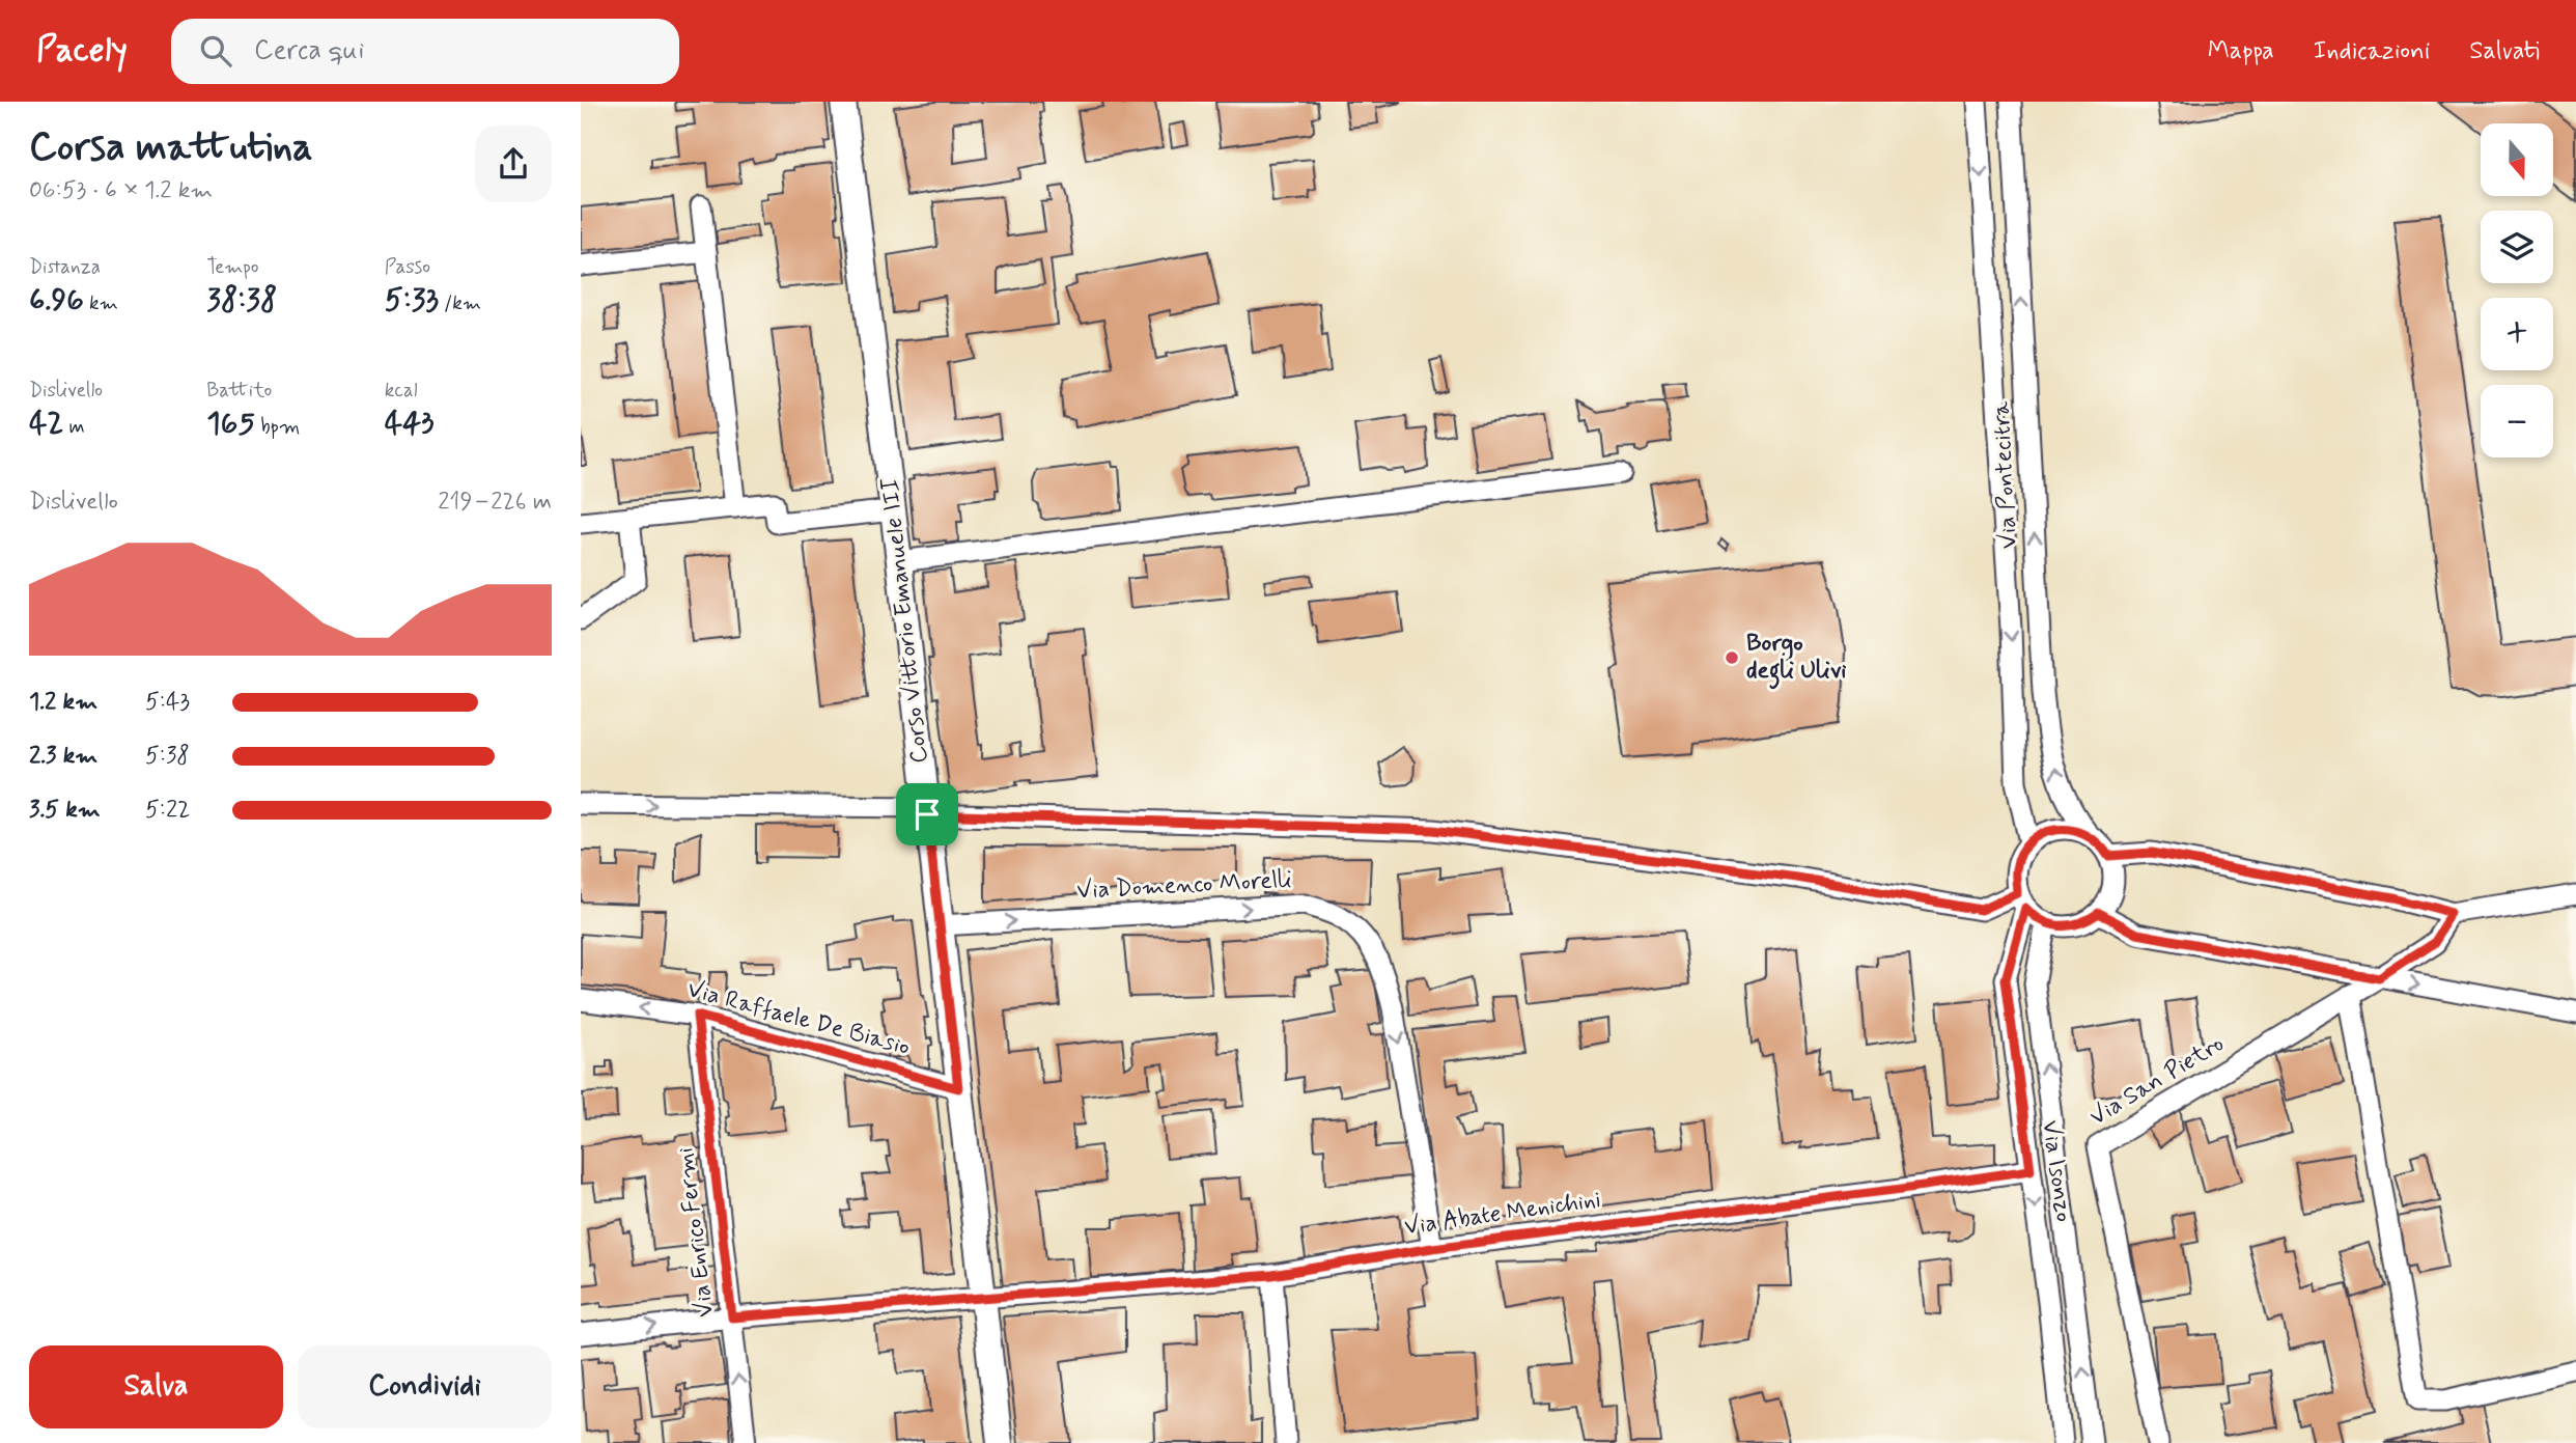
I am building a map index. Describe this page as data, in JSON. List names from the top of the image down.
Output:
{
  "streets": {
    "street": [
      "Via Pontecitra",
      "Corso Vittorio Emanuele III",
      "Via Domenco Morelli",
      "Via Raffaele De Biasio",
      "Via San Pietro",
      "Via Isonzo",
      "Via Abate Menichini",
      "Via Enrico Fermi"
    ]
  },
  "crossings": [
    ["Via Pontecitra", "Via Isonzo"],
    ["Corso Vittorio Emanuele III", "Via Domenco Morelli"],
    ["Corso Vittorio Emanuele III", "Via Raffaele De Biasio"],
    ["Corso Vittorio Emanuele III", "Via Abate Menichini"],
    ["Via Domenco Morelli", "Via Abate Menichini"],
    ["Via Raffaele De Biasio", "Via Enrico Fermi"],
    ["Via Isonzo", "Via Abate Menichini"],
    ["Via Abate Menichini", "Via Enrico Fermi"]
  ],
  "places": ["Borgo degli Ulivi"],
  "north": "bottom",
  "page": {
    "header": "Pacely",
    "search": "Cerca qui",
    "nav": ["Mappa", "Indicazioni", "Salvati"],
    "heading": ["Corsa mattutina", "06:53 · 6 × 1.2 km"],
    "map_buttons": ["+", "−"],
    "stats": [
      ["Distanza", "6.96 km"],
      ["Tempo", "38:38"],
      ["Passo", "5:33 /km"],
      ["Dislivello", "42 m"],
      ["Battito", "165 bpm"],
      ["kcal", "443"]
    ],
    "chart": ["Dislivello", "219–226 m"],
    "list": [
      {
        "name": "1.2 km",
        "note": "5:43"
      },
      {
        "name": "2.3 km",
        "note": "5:38"
      },
      {
        "name": "3.5 km",
        "note": "5:22"
      }
    ],
    "buttons": ["Salva", "Condividi"]
  }
}
